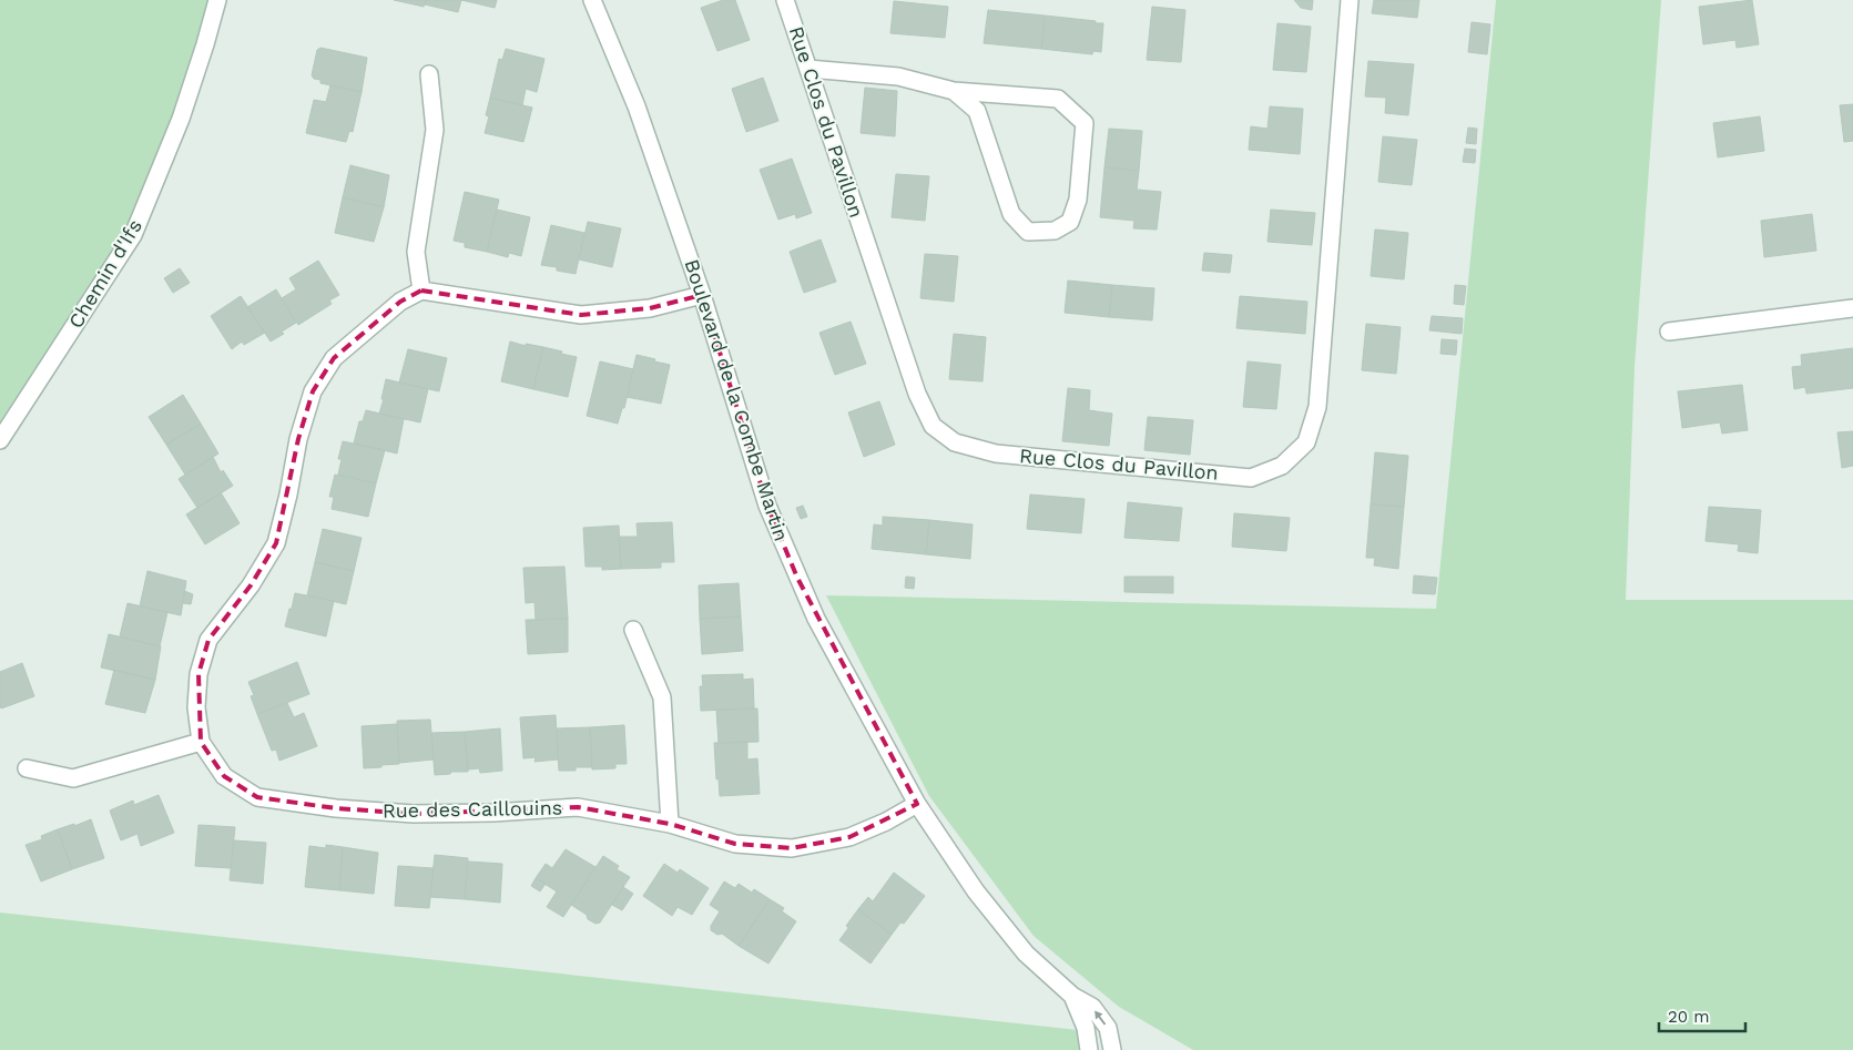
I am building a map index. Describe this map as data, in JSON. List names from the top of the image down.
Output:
{
  "streets": {
    "street": [
      "Rue Clos du Pavillon",
      "Chemin d'Ifs",
      "Boulevard de la Combe Martin",
      "Rue des Caillouins"
    ]
  },
  "crossings": [
    ["Boulevard de la Combe Martin", "Rue des Caillouins"]
  ],
  "scale_bar": "20 m"
}
